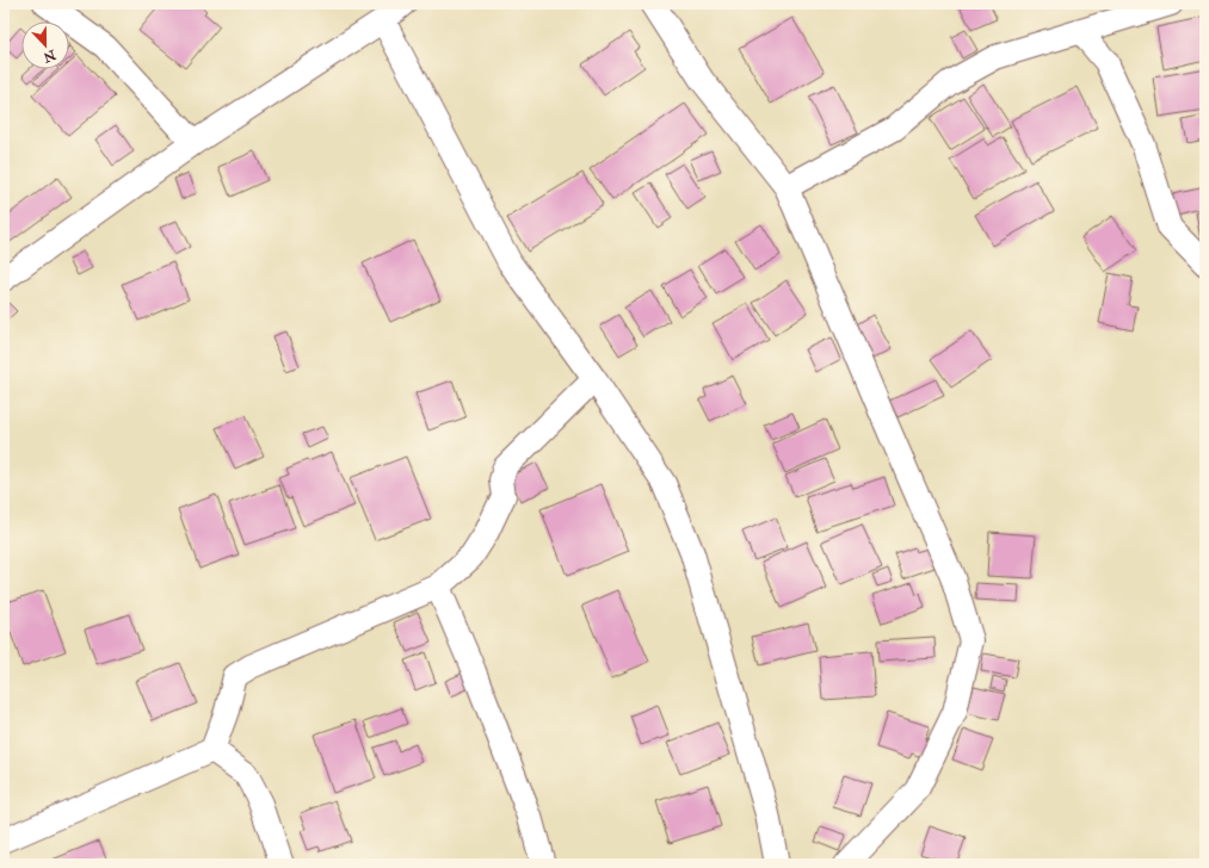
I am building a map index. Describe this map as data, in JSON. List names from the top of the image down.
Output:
{
  "north": "bottom"
}
